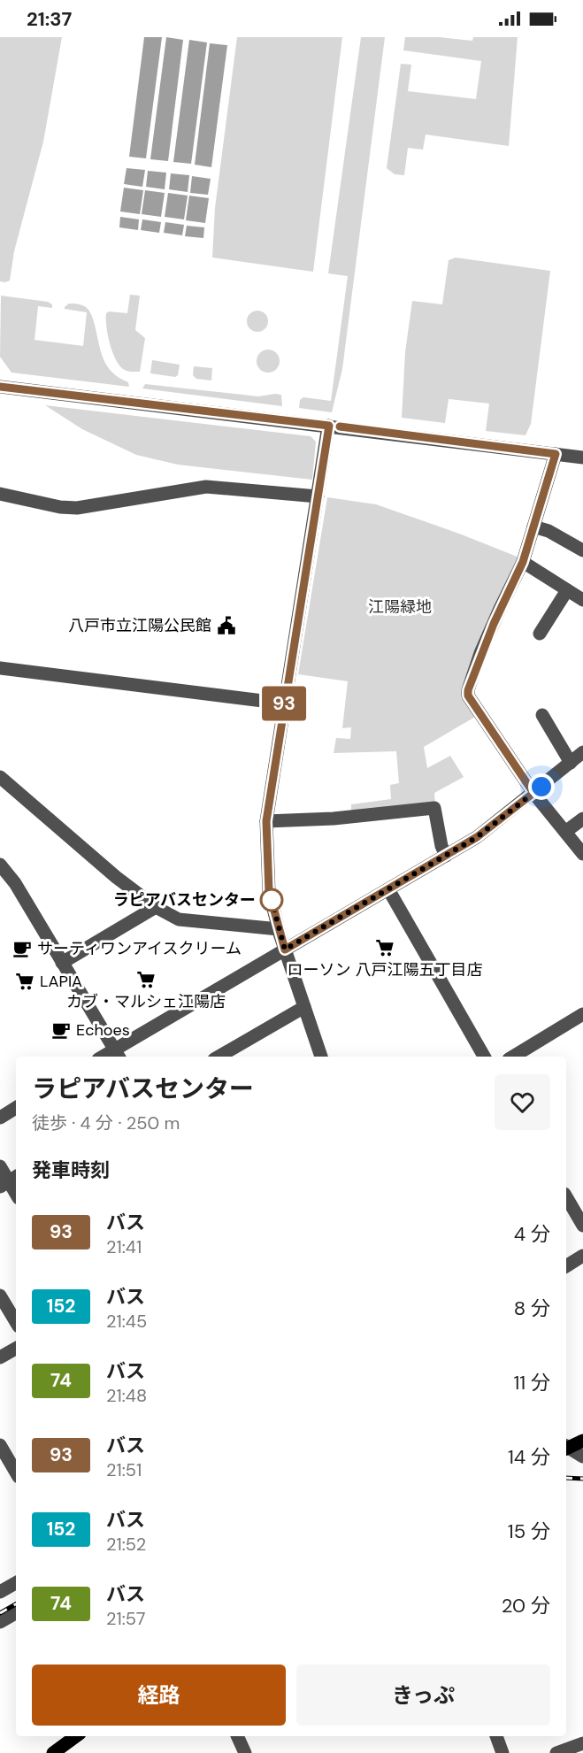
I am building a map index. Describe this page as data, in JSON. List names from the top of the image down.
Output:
{
  "parks": ["江陽緑地"],
  "places": {
    "public building": ["八戸市立江陽公民館"],
    "other": ["ラピアバスセンター"],
    "supermarket": ["ローソン 八戸江陽五丁目店", "カブ・マルシェ江陽店", "LAPIA"],
    "cafe": ["サーティワンアイスクリーム", "Echoes"]
  },
  "lines": ["bus line 93"],
  "page": {
    "status": "21:37",
    "on_map": "93",
    "heading": [
      ["ラピアバスセンター", "徒歩 · 4 分 · 250 m"],
      "発車時刻"
    ],
    "list": [
      {
        "mark": "93",
        "name": "バス",
        "note": "21:41",
        "value": "4 分"
      },
      {
        "mark": "152",
        "name": "バス",
        "note": "21:45",
        "value": "8 分"
      },
      {
        "mark": "74",
        "name": "バス",
        "note": "21:48",
        "value": "11 分"
      },
      {
        "mark": "93",
        "name": "バス",
        "note": "21:51",
        "value": "14 分"
      },
      {
        "mark": "152",
        "name": "バス",
        "note": "21:52",
        "value": "15 分"
      },
      {
        "mark": "74",
        "name": "バス",
        "note": "21:57",
        "value": "20 分"
      }
    ],
    "buttons": ["経路", "きっぷ"]
  }
}
